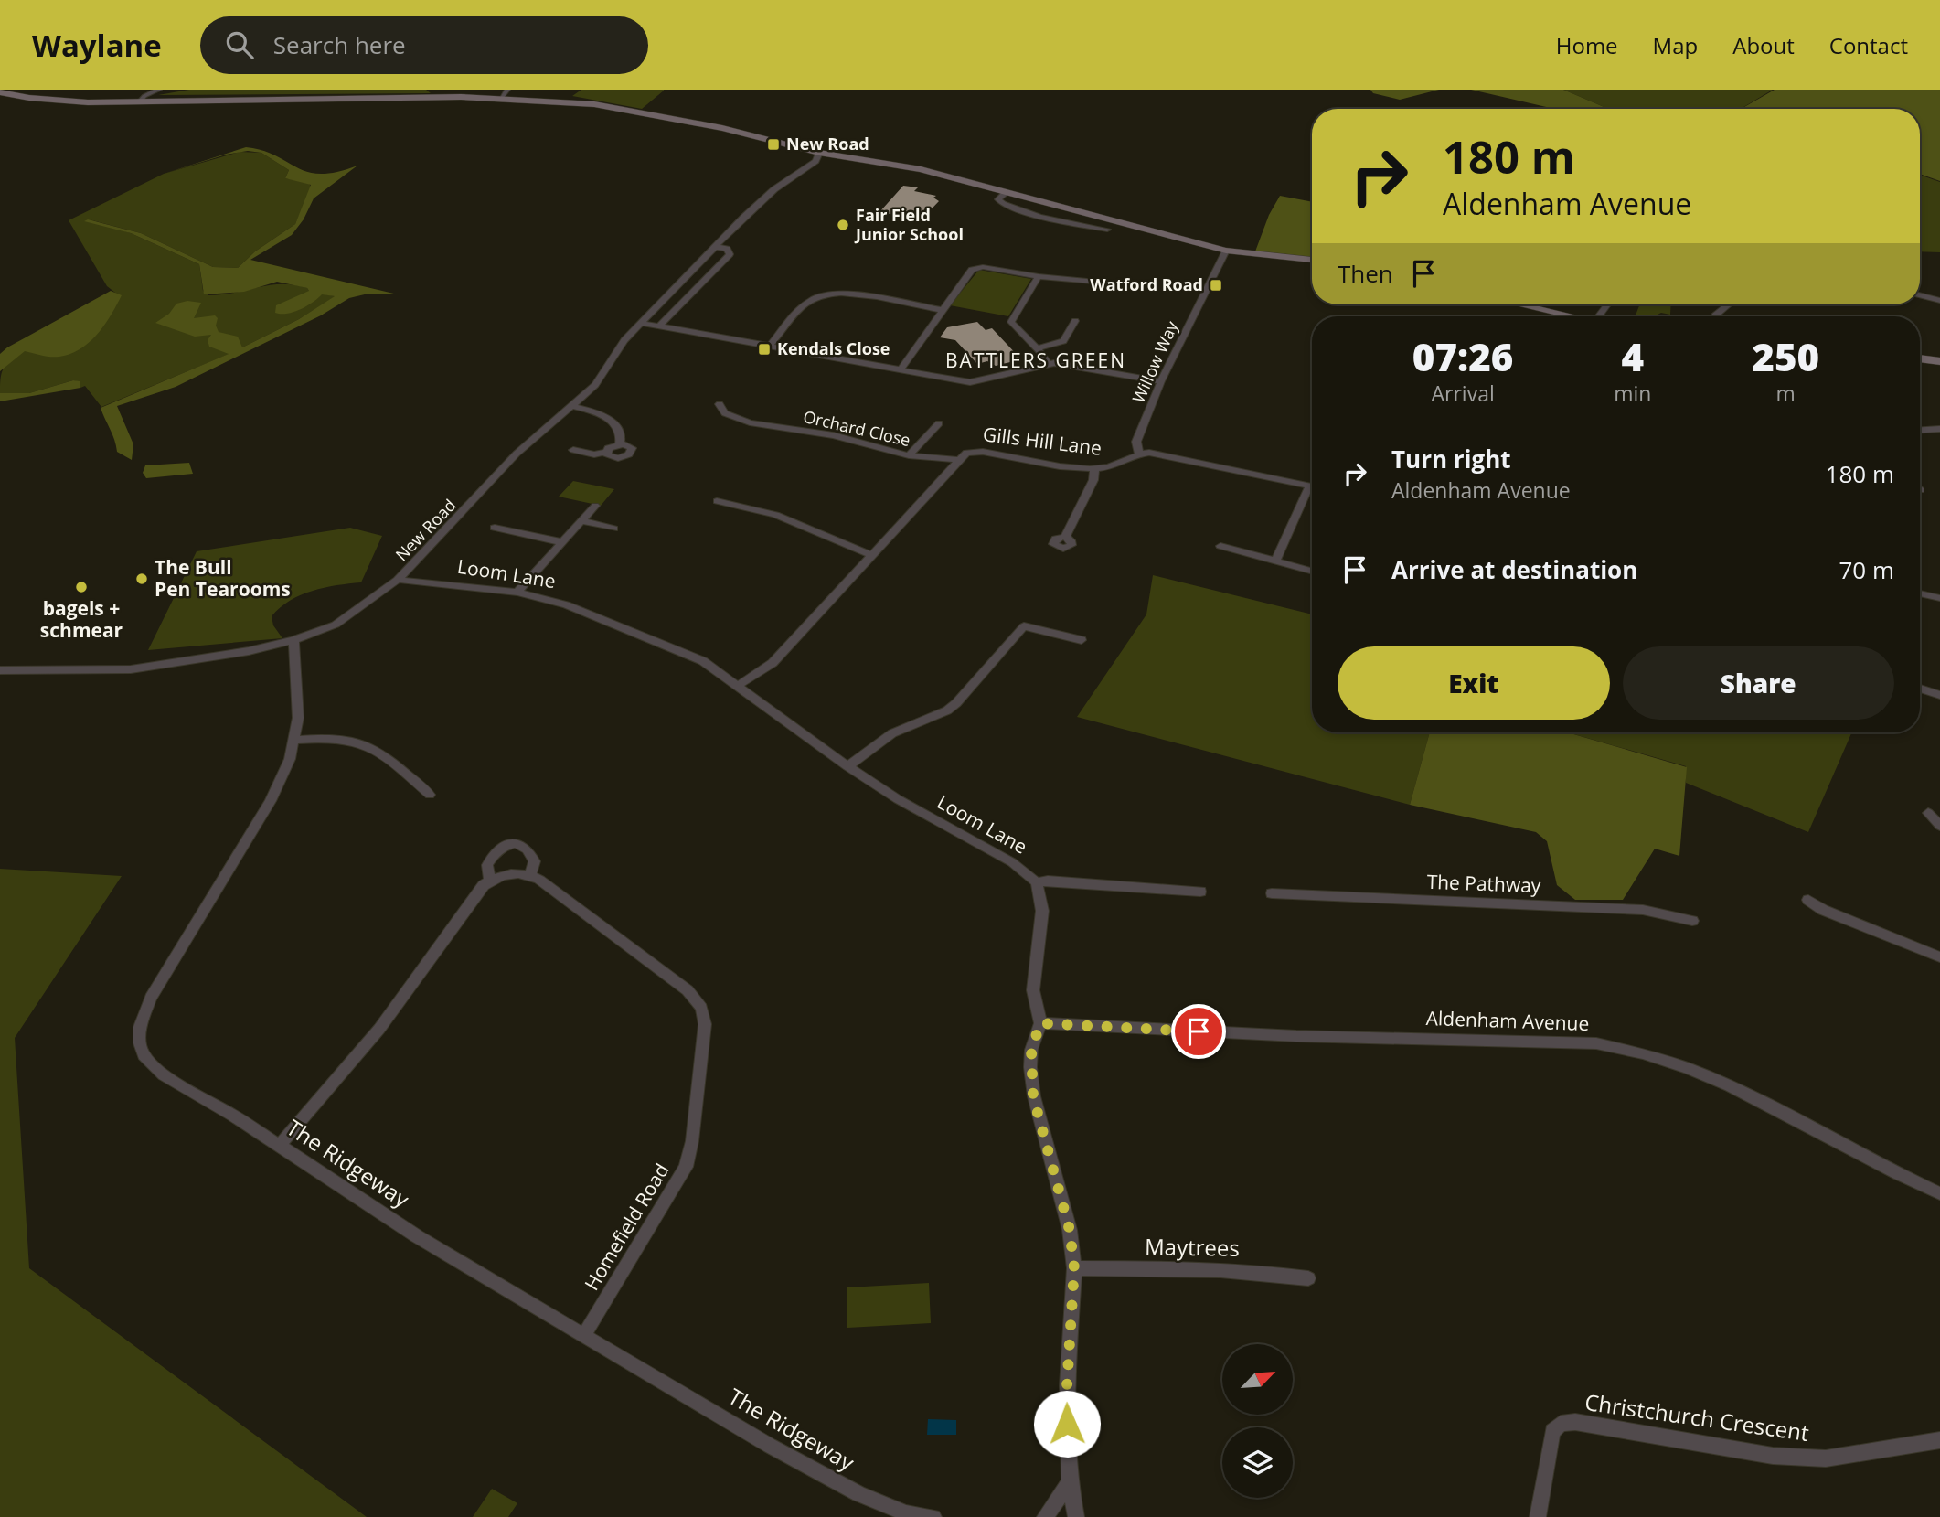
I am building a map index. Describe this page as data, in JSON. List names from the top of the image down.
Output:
{
  "streets": {
    "street": [
      "Willow Way",
      "Orchard Close",
      "Gills Hill Lane",
      "New Road",
      "Loom Lane",
      "The Pathway",
      "Aldenham Avenue",
      "The Ridgeway",
      "Homefield Road",
      "Maytrees",
      "Christchurch Crescent"
    ]
  },
  "crossings": [
    ["Willow Way", "Gills Hill Lane"],
    ["Orchard Close", "Gills Hill Lane"],
    ["Gills Hill Lane", "Loom Lane"],
    ["New Road", "Loom Lane"],
    ["New Road", "The Ridgeway"],
    ["The Ridgeway", "Homefield Road"]
  ],
  "districts": ["BATTLERS GREEN"],
  "places": {
    "transit": ["New Road", "Watford Road", "Kendals Close"],
    "other": ["Fair Field Junior School", "The Bull Pen Tearooms", "bagels + schmear"]
  },
  "north": "top right",
  "page": {
    "header": "Waylane",
    "search": "Search here",
    "nav": [
      "Home",
      "Map",
      "About",
      "Contact"
    ],
    "turn": ["180 m", "Aldenham Avenue"],
    "then": "Then",
    "eta": [
      "07:26",
      "Arrival",
      "4",
      "min",
      "250",
      "m"
    ],
    "list": [
      {
        "name": "Turn right",
        "note": "Aldenham Avenue",
        "value": "180 m"
      },
      {
        "name": "Arrive at destination",
        "value": "70 m"
      }
    ],
    "buttons": ["Exit", "Share"]
  }
}
